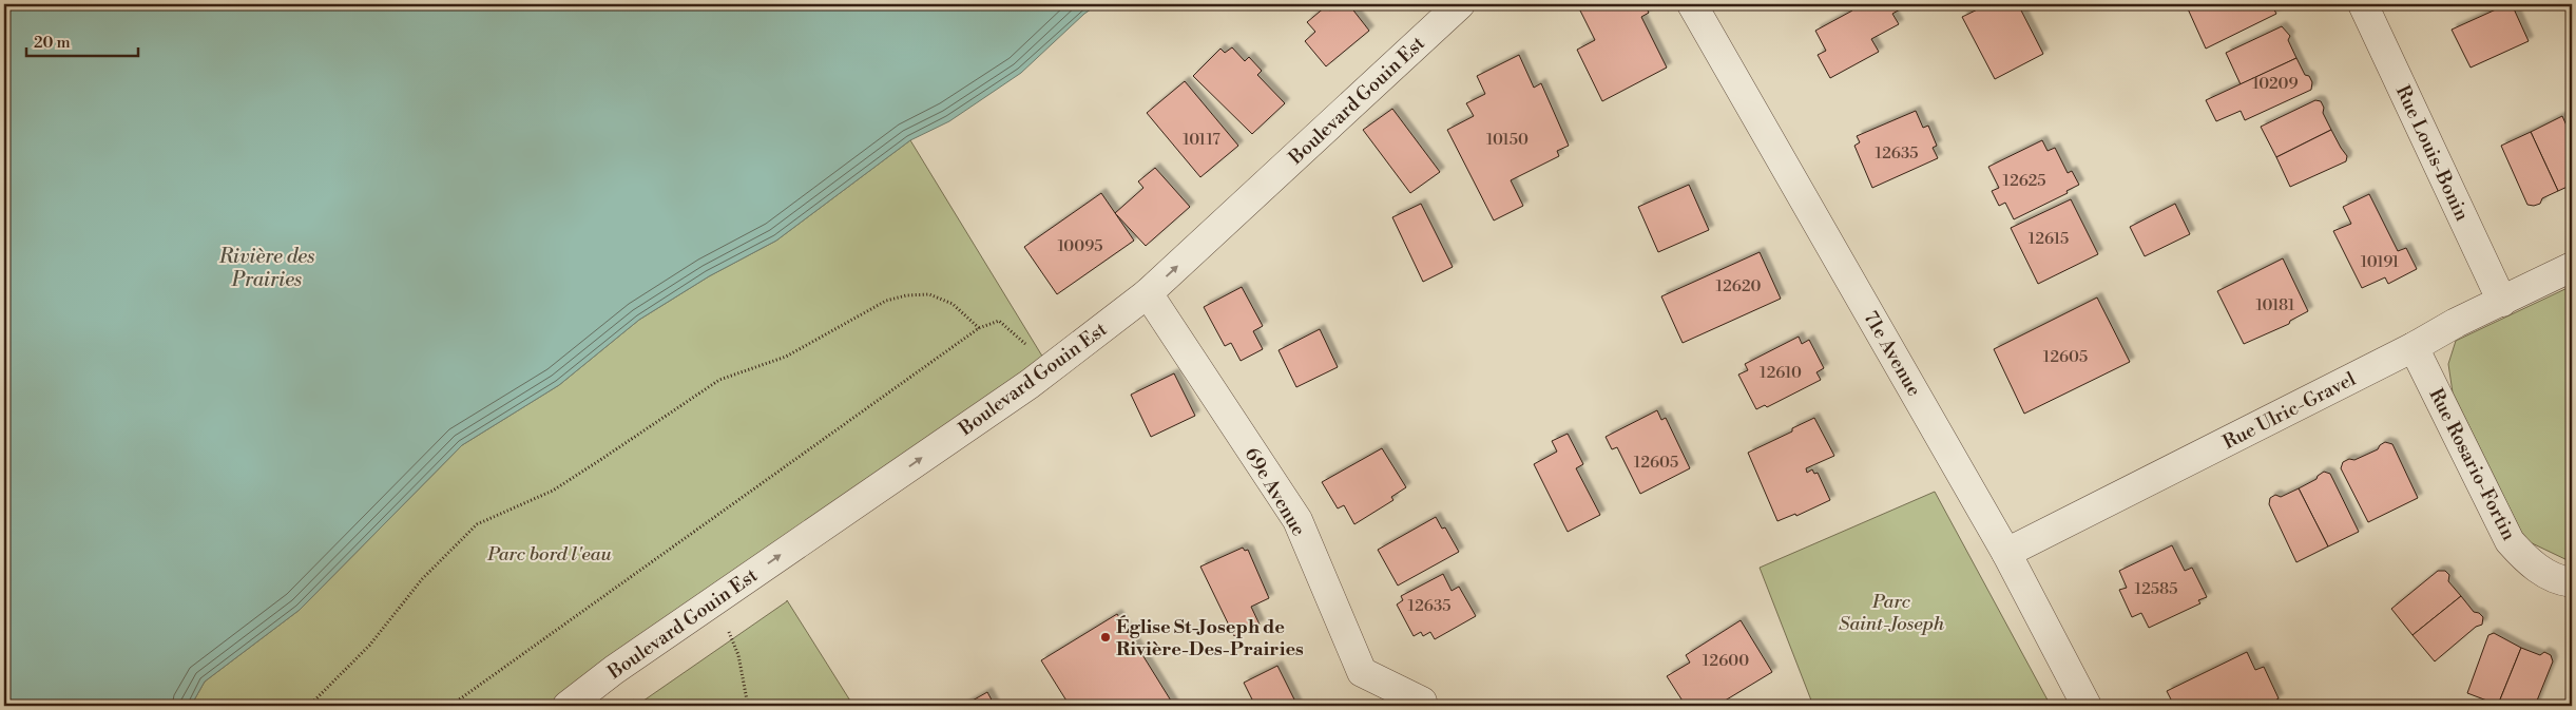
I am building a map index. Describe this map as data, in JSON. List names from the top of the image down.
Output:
{
  "streets": {
    "street": [
      "Boulevard Gouin Est",
      "Rue Louis-Bonin",
      "71e Avenue",
      "Rue Ulric-Gravel",
      "Rue Rosario-Fortin",
      "69e Avenue"
    ]
  },
  "crossings": [
    ["Boulevard Gouin Est", "69e Avenue"],
    ["Rue Louis-Bonin", "Rue Ulric-Gravel"],
    ["71e Avenue", "Rue Ulric-Gravel"],
    ["Rue Ulric-Gravel", "Rue Rosario-Fortin"]
  ],
  "one_way": ["Boulevard Gouin Est"],
  "water": ["Rivière des Prairies"],
  "parks": ["Parc bord l'eau", "Parc Saint-Joseph"],
  "places": ["Église St-Joseph de Rivière-Des-Prairies"],
  "house_numbers": [
    "10209",
    "10117",
    "10150",
    "12635",
    "12625",
    "12615",
    "10095",
    "10191",
    "12620",
    "10181",
    "12605",
    "12610",
    "12605",
    "12585",
    "12635",
    "12600"
  ],
  "scale_bar": "20 m"
}
